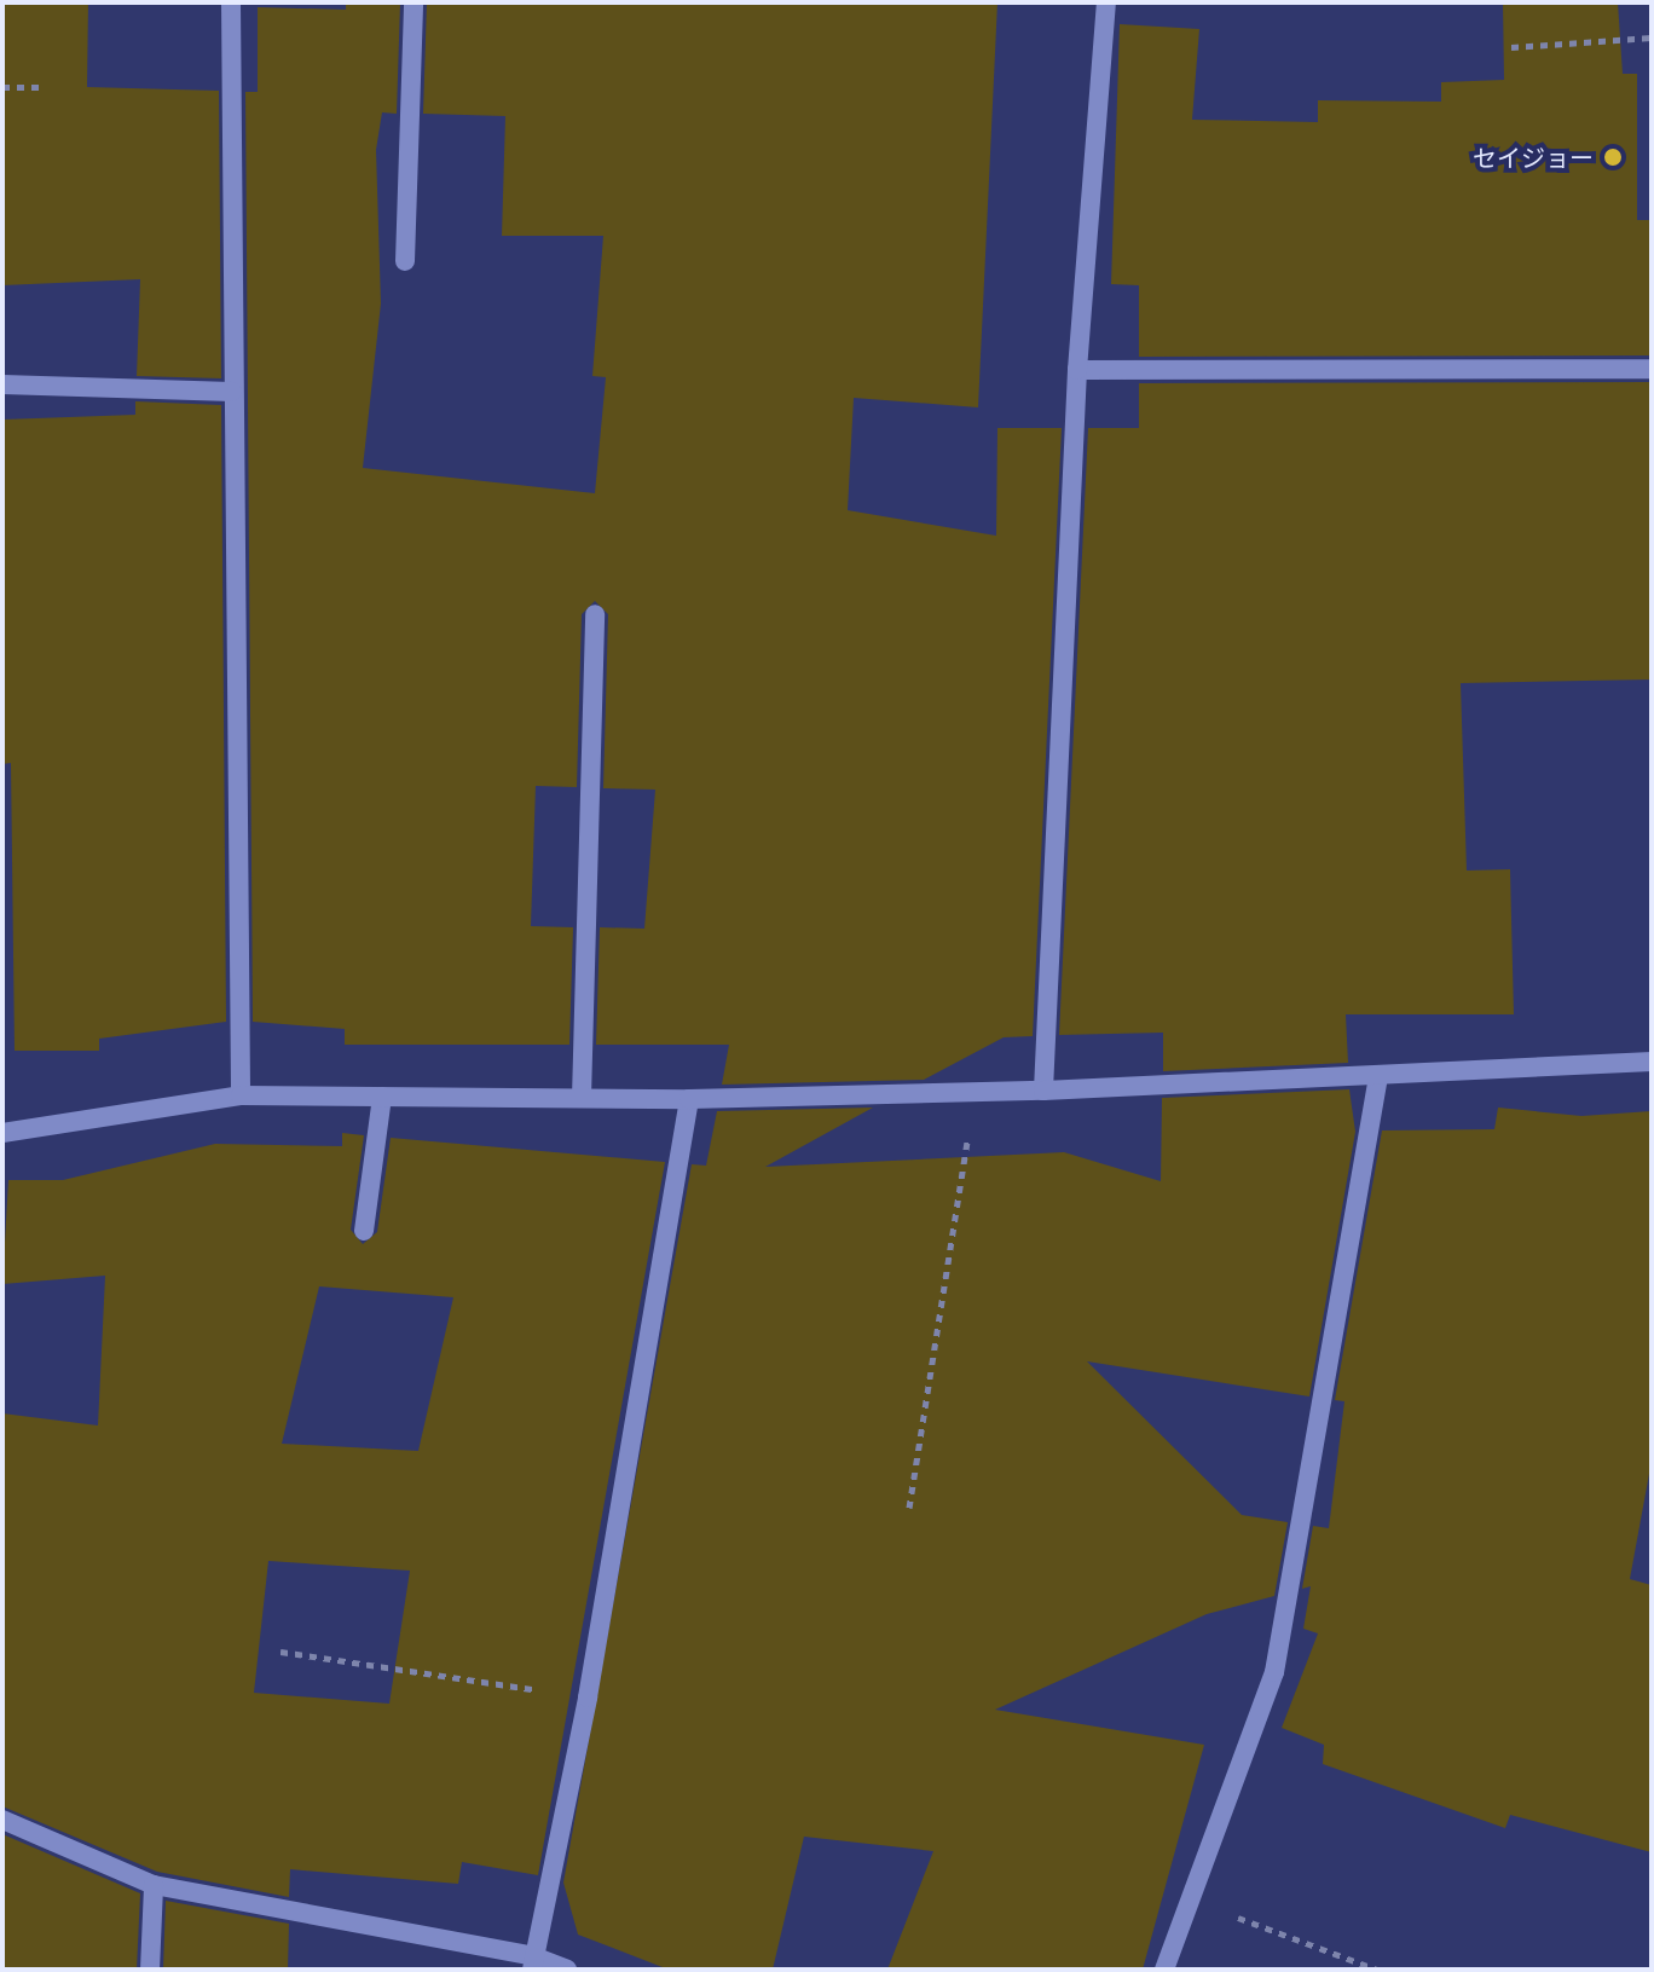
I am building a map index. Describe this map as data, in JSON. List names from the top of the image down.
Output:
{
  "places": ["セイジョー"]
}
